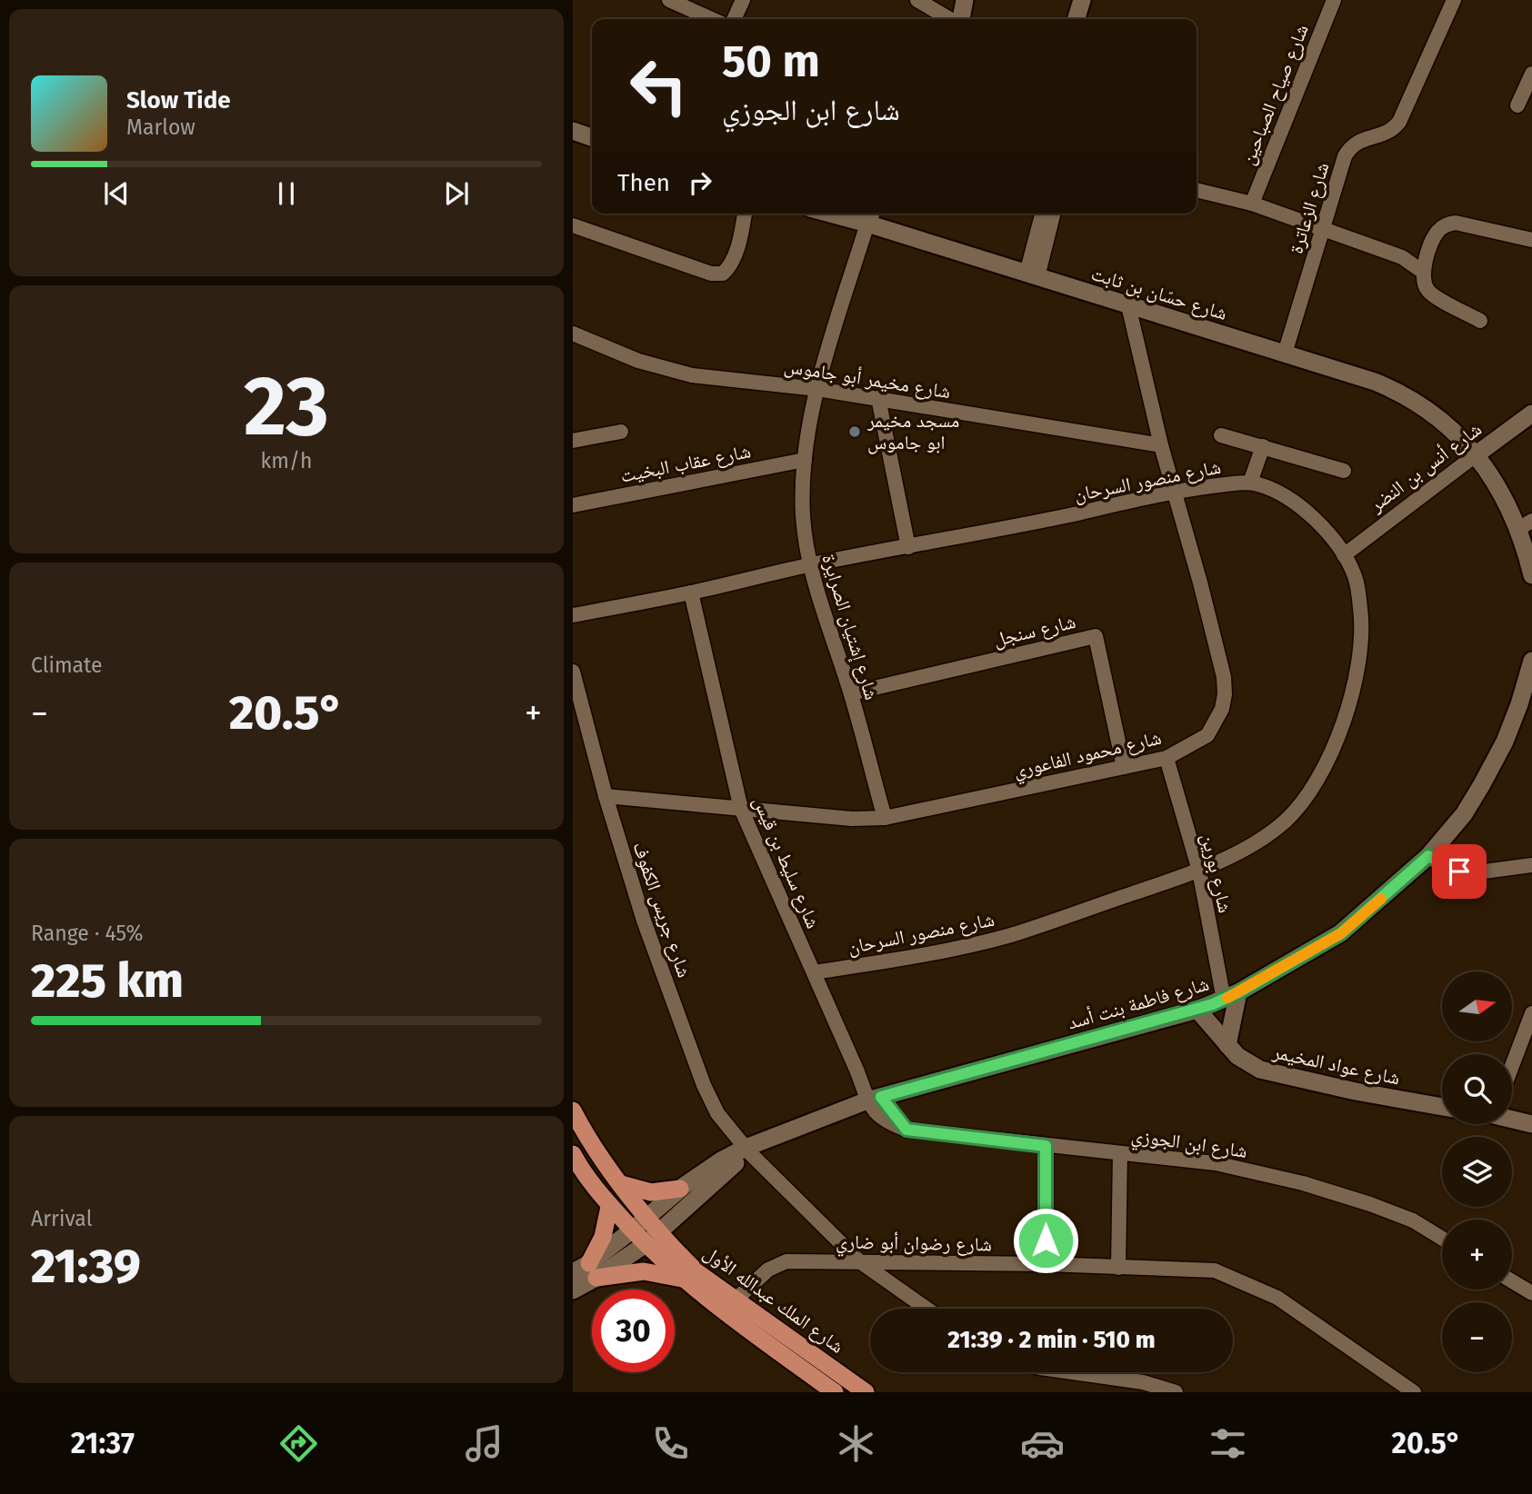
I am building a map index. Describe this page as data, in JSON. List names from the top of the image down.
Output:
{
  "streets": {
    "main road": ["شارع الملك عبدالله الأول"],
    "street": [
      "شارع صياح الصباحين",
      "شارع الزعاترة",
      "شارع حسّان بن ثابت",
      "شارع مخيمر أبو جاموس",
      "شارع عقاب البخيت",
      "شارع أنس بن النضر",
      "شارع منصور السرحان",
      "شارع إشتيان الصرايرة",
      "شارع سنجل",
      "شارع محمود الفاعوري",
      "شارع سليط بن قيس",
      "شارع بورين",
      "شارع جريس الكفوف",
      "شارع فاطمة بنت أسد",
      "شارع عواد المخيمر",
      "شارع ابن الجوزي",
      "شارع رضوان أبو ضاري"
    ]
  },
  "crossings": [
    ["شارع الزعاترة", "شارع حسّان بن ثابت"],
    ["شارع حسّان بن ثابت", "شارع أنس بن النضر"],
    ["شارع حسّان بن ثابت", "شارع إشتيان الصرايرة"],
    ["شارع حسّان بن ثابت", "شارع محمود الفاعوري"],
    ["شارع مخيمر أبو جاموس", "شارع إشتيان الصرايرة"],
    ["شارع مخيمر أبو جاموس", "شارع محمود الفاعوري"],
    ["شارع عقاب البخيت", "شارع إشتيان الصرايرة"],
    ["شارع أنس بن النضر", "شارع منصور السرحان"],
    ["شارع منصور السرحان", "شارع إشتيان الصرايرة"],
    ["شارع منصور السرحان", "شارع محمود الفاعوري"],
    ["شارع منصور السرحان", "شارع سليط بن قيس"],
    ["شارع منصور السرحان", "شارع بورين"],
    ["شارع إشتيان الصرايرة", "شارع سنجل"],
    ["شارع إشتيان الصرايرة", "شارع محمود الفاعوري"],
    ["شارع سنجل", "شارع محمود الفاعوري"],
    ["شارع محمود الفاعوري", "شارع سليط بن قيس"],
    ["شارع محمود الفاعوري", "شارع بورين"],
    ["شارع محمود الفاعوري", "شارع جريس الكفوف"],
    ["شارع سليط بن قيس", "شارع فاطمة بنت أسد"],
    ["شارع سليط بن قيس", "شارع ابن الجوزي"],
    ["شارع بورين", "شارع فاطمة بنت أسد"],
    ["شارع جريس الكفوف", "شارع فاطمة بنت أسد"],
    ["شارع جريس الكفوف", "شارع رضوان أبو ضاري"],
    ["شارع فاطمة بنت أسد", "شارع عواد المخيمر"],
    ["شارع فاطمة بنت أسد", "شارع ابن الجوزي"],
    ["شارع فاطمة بنت أسد", "شارع الملك عبدالله الأول"],
    ["شارع رضوان أبو ضاري", "شارع الملك عبدالله الأول"]
  ],
  "places": ["مسجد مخيمر ابو جاموس"],
  "north": "right",
  "page": {
    "turn": ["50 m", "شارع ابن الجوزي"],
    "song": ["Slow Tide", "Marlow"],
    "then": "Then",
    "tile": [
      ["23", "km/h"],
      "Climate",
      ["Range · 45%", "225 km"],
      ["Arrival", "21:39"]
    ],
    "heat": ["−", "20.5°", "+"],
    "map_buttons": ["+", "−"],
    "limit": "30",
    "trip": "21:39 · 2 min · 510 m",
    "tabs": ["21:37", "20.5°"]
  }
}
